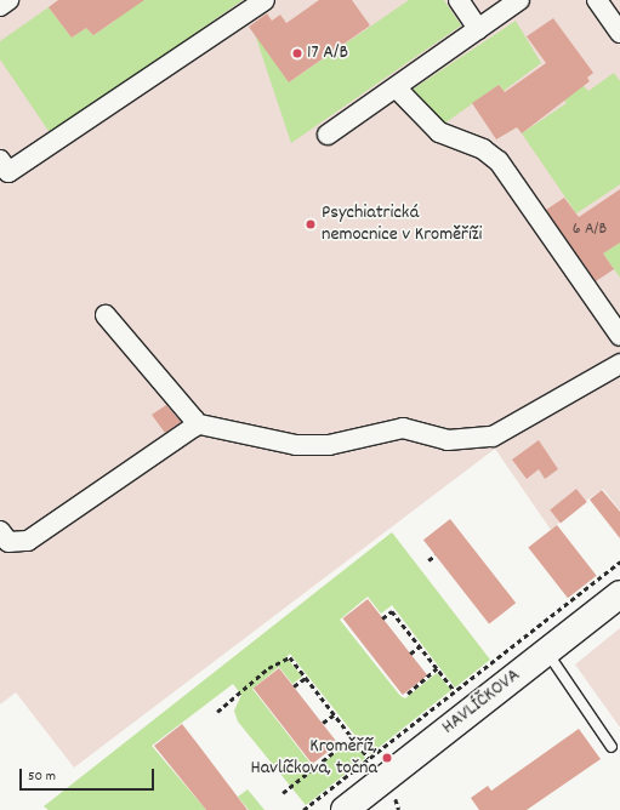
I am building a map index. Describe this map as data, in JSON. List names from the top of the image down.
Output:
{
  "streets": {
    "street": ["HAVLÍČKOVA"]
  },
  "places": ["17 A/B", "Psychiatrická nemocnice v Kroměříži", "Kroměříž, Havlíčkova, točna"],
  "house_numbers": ["6 A/B"],
  "scale_bar": "50 m"
}
